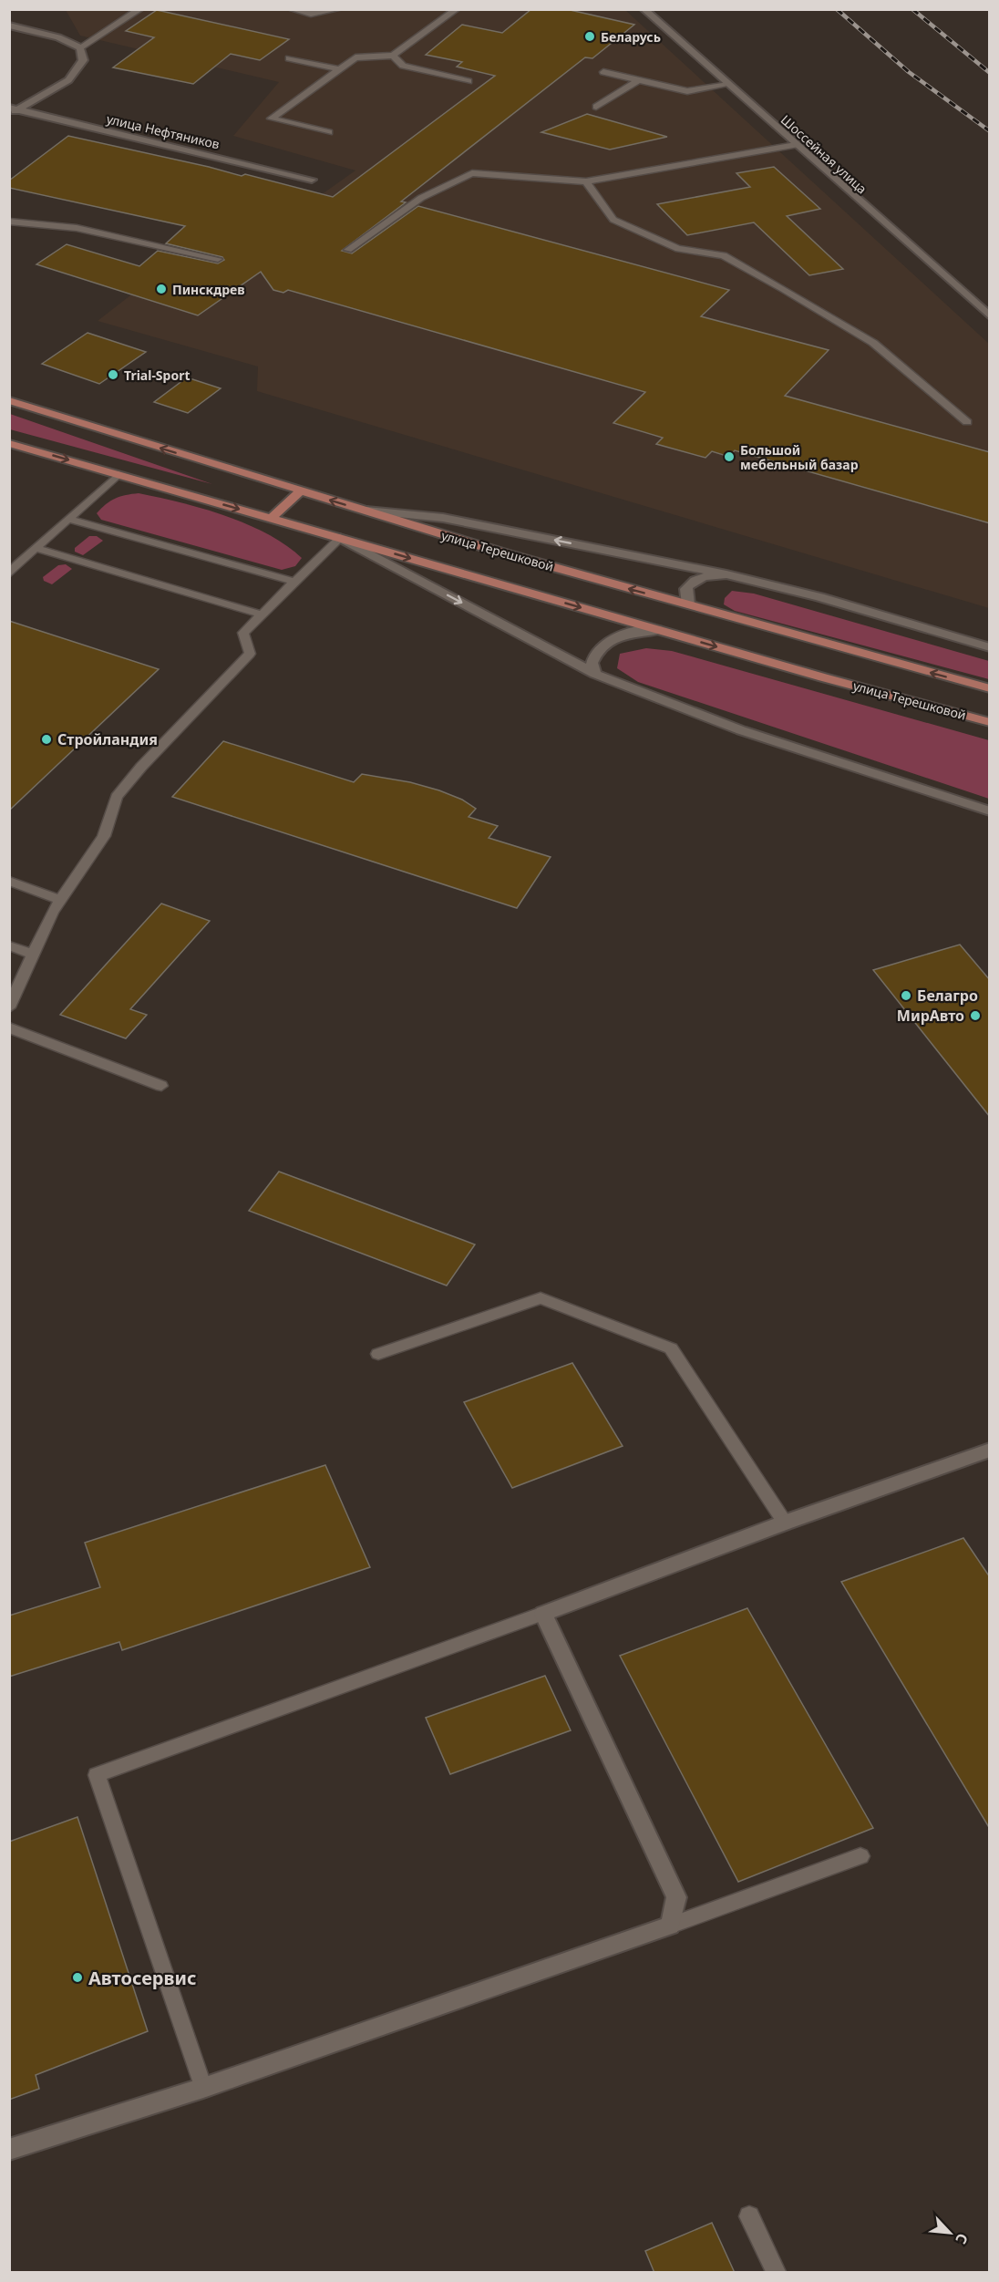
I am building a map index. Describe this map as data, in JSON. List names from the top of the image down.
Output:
{
  "streets": {
    "main road": ["улица Терешковой"],
    "street": ["улица Нефтяников", "Шоссейная улица"]
  },
  "places": [
    "Беларусь",
    "Пинскдрев",
    "Trial-Sport",
    "Большой мебельный базар",
    "Стройландия",
    "Белагро",
    "МирАвто",
    "Автосервис"
  ],
  "north": "bottom right"
}
